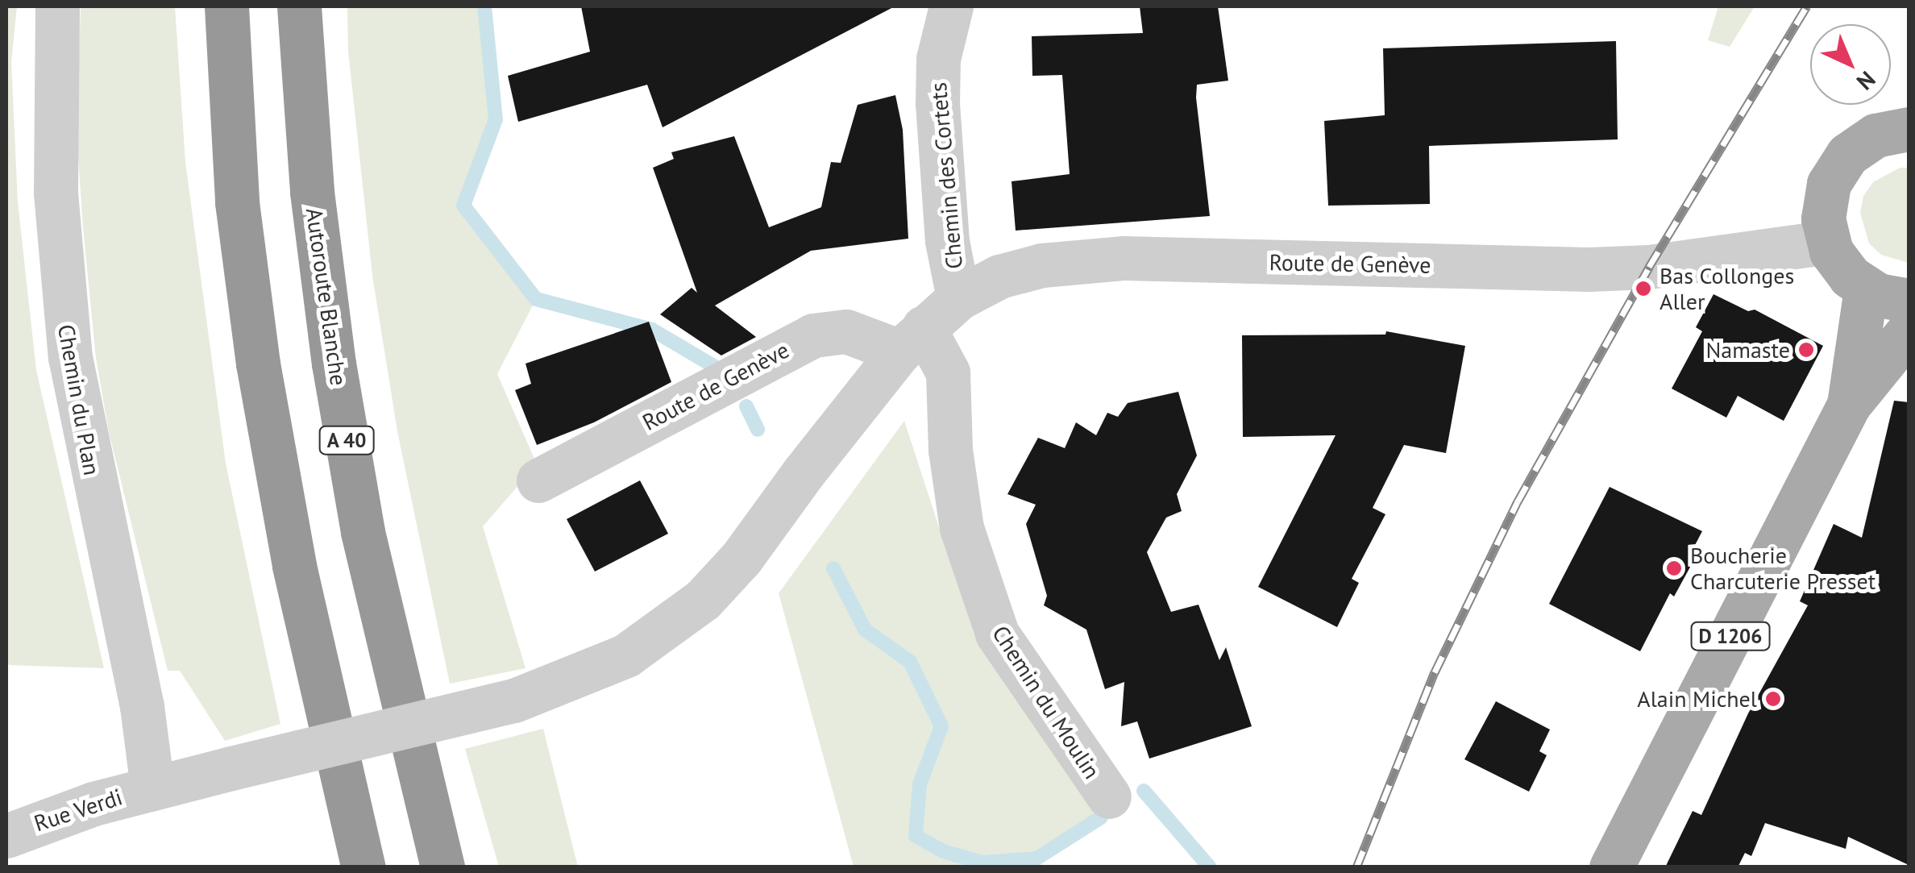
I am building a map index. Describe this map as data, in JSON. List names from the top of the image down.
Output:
{
  "streets": {
    "highway": ["Autoroute Blanche", "A 40"],
    "main road": ["D 1206"],
    "street": [
      "Chemin des Cortets",
      "Route de Genève",
      "Chemin du Plan",
      "Chemin du Moulin",
      "Rue Verdi"
    ]
  },
  "crossings": [
    ["Chemin des Cortets", "Route de Genève"],
    ["Route de Genève", "Chemin du Moulin"],
    ["Route de Genève", "Rue Verdi"],
    ["Chemin du Plan", "Rue Verdi"]
  ],
  "places": [
    "Bas Collonges Aller",
    "Namaste",
    "Boucherie Charcuterie Presset",
    "Alain Michel"
  ],
  "north": "bottom right"
}
